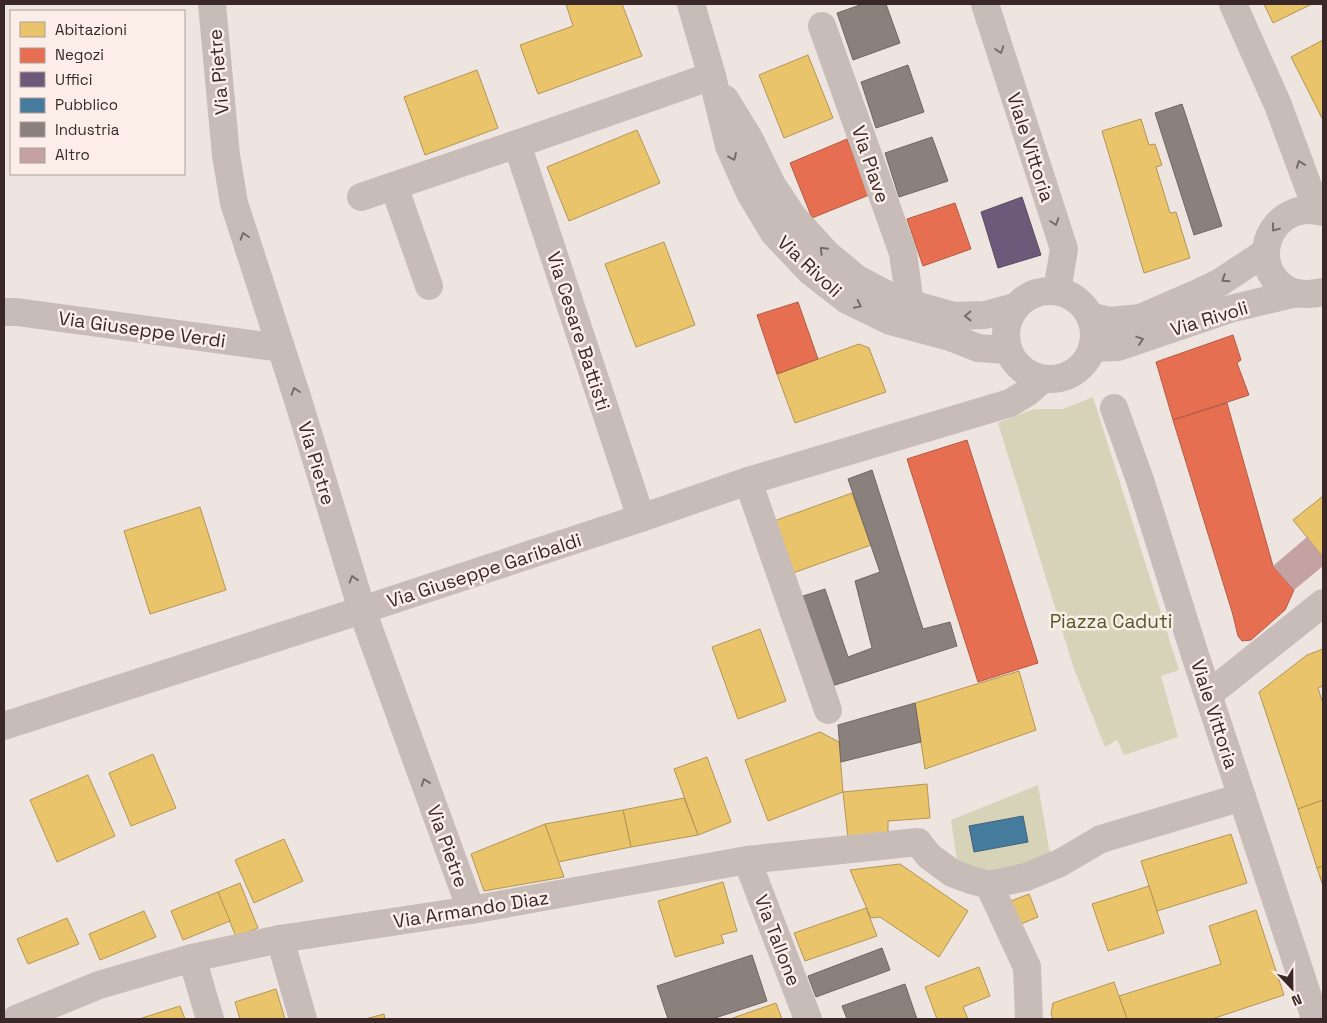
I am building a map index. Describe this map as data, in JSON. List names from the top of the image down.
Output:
{
  "streets": {
    "street": [
      "Via Pietre",
      "Viale Vittoria",
      "Via Piave",
      "Via Rivoli",
      "Via Giuseppe Verdi",
      "Via Cesare Battisti",
      "Via Giuseppe Garibaldi",
      "Via Armando Diaz",
      "Via Tallone"
    ]
  },
  "crossings": [
    ["Via Pietre", "Via Giuseppe Verdi"],
    ["Via Pietre", "Via Giuseppe Garibaldi"],
    ["Via Pietre", "Via Armando Diaz"],
    ["Viale Vittoria", "Via Rivoli"],
    ["Viale Vittoria", "Via Giuseppe Garibaldi"],
    ["Via Piave", "Via Rivoli"],
    ["Via Rivoli", "Via Giuseppe Garibaldi"],
    ["Via Cesare Battisti", "Via Giuseppe Garibaldi"],
    ["Via Armando Diaz", "Via Tallone"]
  ],
  "one_way": ["Via Pietre"],
  "parks": ["Piazza Caduti"],
  "legend": [
    "Abitazioni",
    "Negozi",
    "Uffici",
    "Pubblico",
    "Industria",
    "Altro"
  ],
  "north": "bottom"
}
